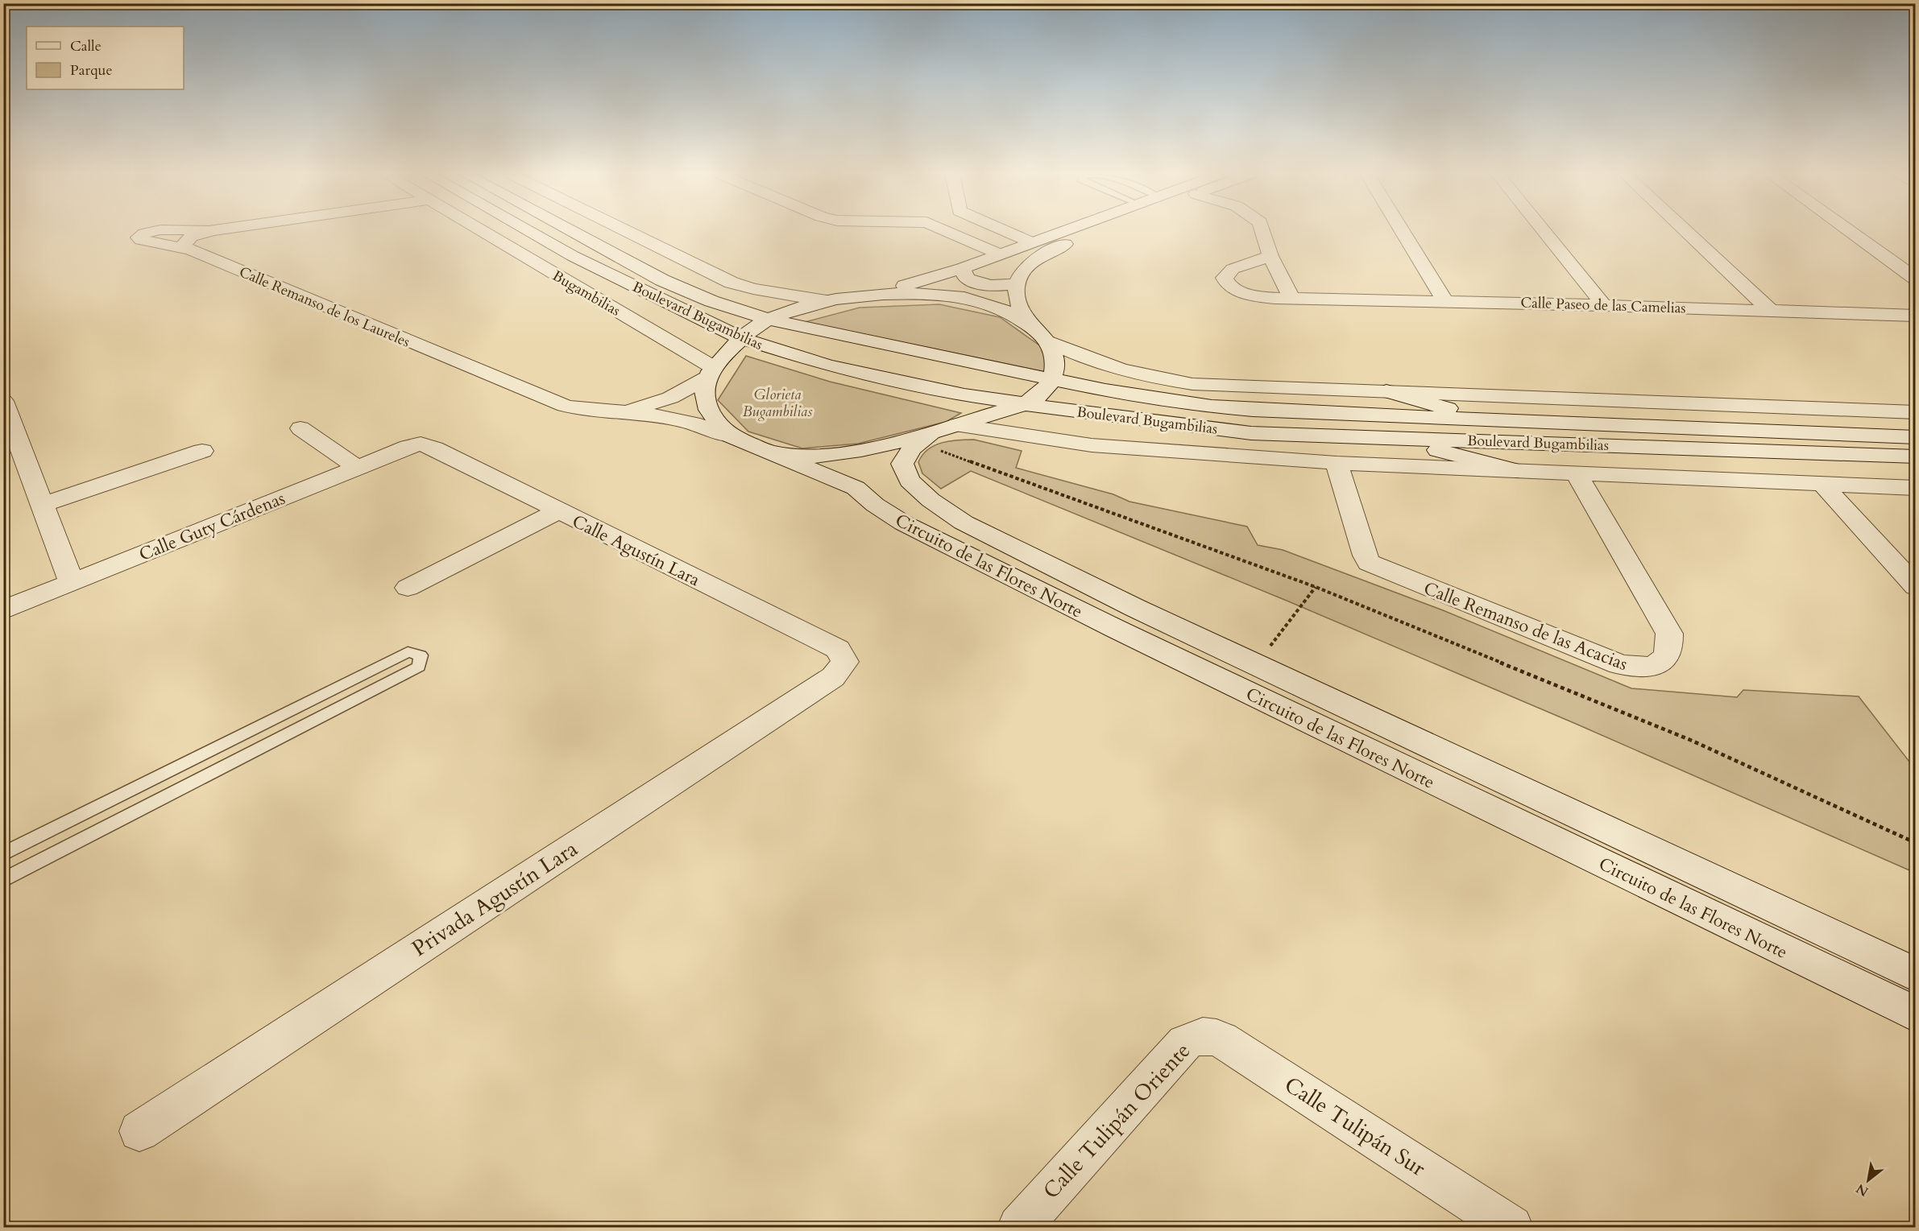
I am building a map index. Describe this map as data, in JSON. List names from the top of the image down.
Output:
{
  "streets": {
    "street": [
      "Bugambilias",
      "Calle Paseo de las Camelias",
      "Calle Remanso de los Laureles",
      "Boulevard Bugambilias",
      "Calle Guty Cárdenas",
      "Calle Agustín Lara",
      "Circuito de las Flores Norte",
      "Calle Remanso de las Acacias",
      "Privada Agustín Lara",
      "Calle Tulipán Oriente",
      "Calle Tulipán Sur"
    ]
  },
  "crossings": [
    ["Bugambilias", "Calle Remanso de los Laureles"],
    ["Calle Remanso de los Laureles", "Boulevard Bugambilias"],
    ["Calle Remanso de los Laureles", "Circuito de las Flores Norte"],
    ["Boulevard Bugambilias", "Circuito de las Flores Norte"],
    ["Boulevard Bugambilias", "Calle Remanso de las Acacias"],
    ["Calle Guty Cárdenas", "Calle Agustín Lara"],
    ["Calle Agustín Lara", "Privada Agustín Lara"],
    ["Calle Tulipán Oriente", "Calle Tulipán Sur"]
  ],
  "parks": ["Glorieta Bugambilias"],
  "legend": ["Calle", "Parque"],
  "north": "bottom left"
}
